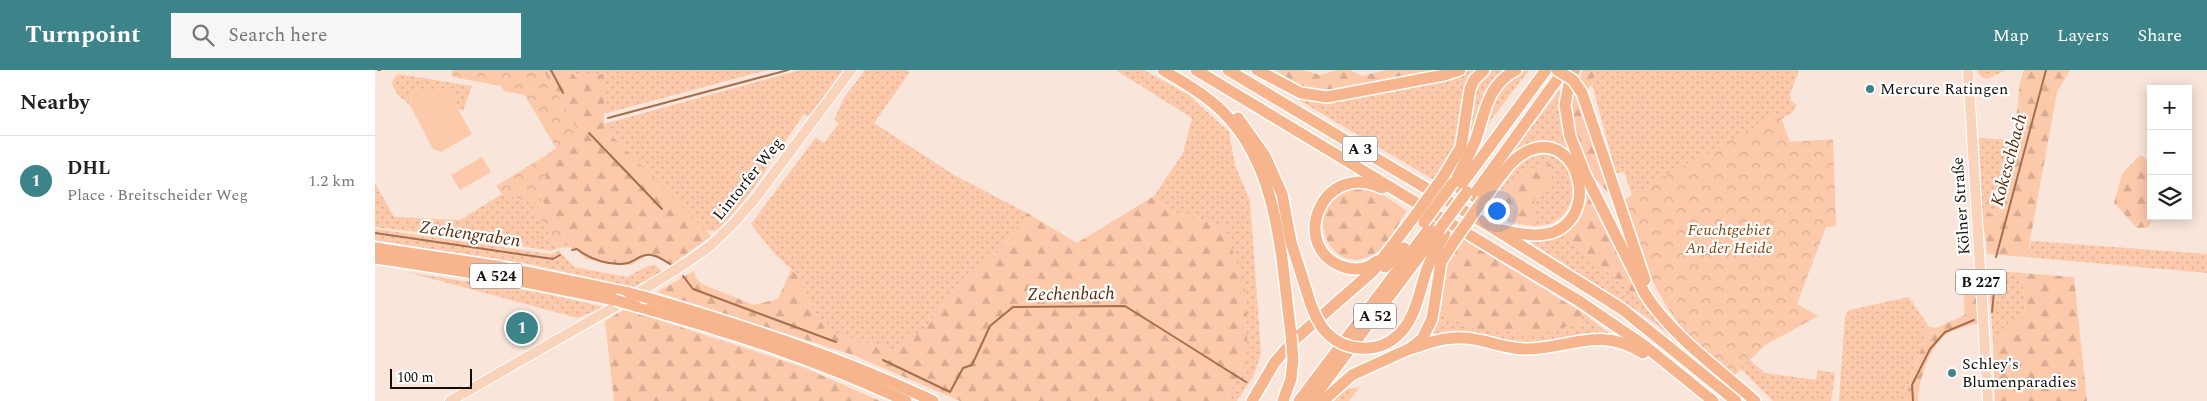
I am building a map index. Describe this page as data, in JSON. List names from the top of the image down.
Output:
{
  "streets": {
    "highway": ["A 3", "A 524", "A 52"],
    "main road": ["Lintorfer Weg", "Kölner Straße", "B 227"]
  },
  "water": ["Kokeschbach", "Zechengraben", "Zechenbach"],
  "parks": ["Feuchtgebiet An der Heide"],
  "places": ["Mercure Ratingen", "Schley's Blumenparadies"],
  "scale_bar": "100 m",
  "page": {
    "header": "Turnpoint",
    "search": "Search here",
    "nav": ["Map", "Layers", "Share"],
    "heading": "Nearby",
    "map_buttons": ["+", "−"],
    "list": [
      {
        "mark": "1",
        "name": "DHL",
        "note": "Place · Breitscheider Weg",
        "value": "1.2 km"
      }
    ],
    "pins": "1",
    "scale": "100 m"
  }
}
